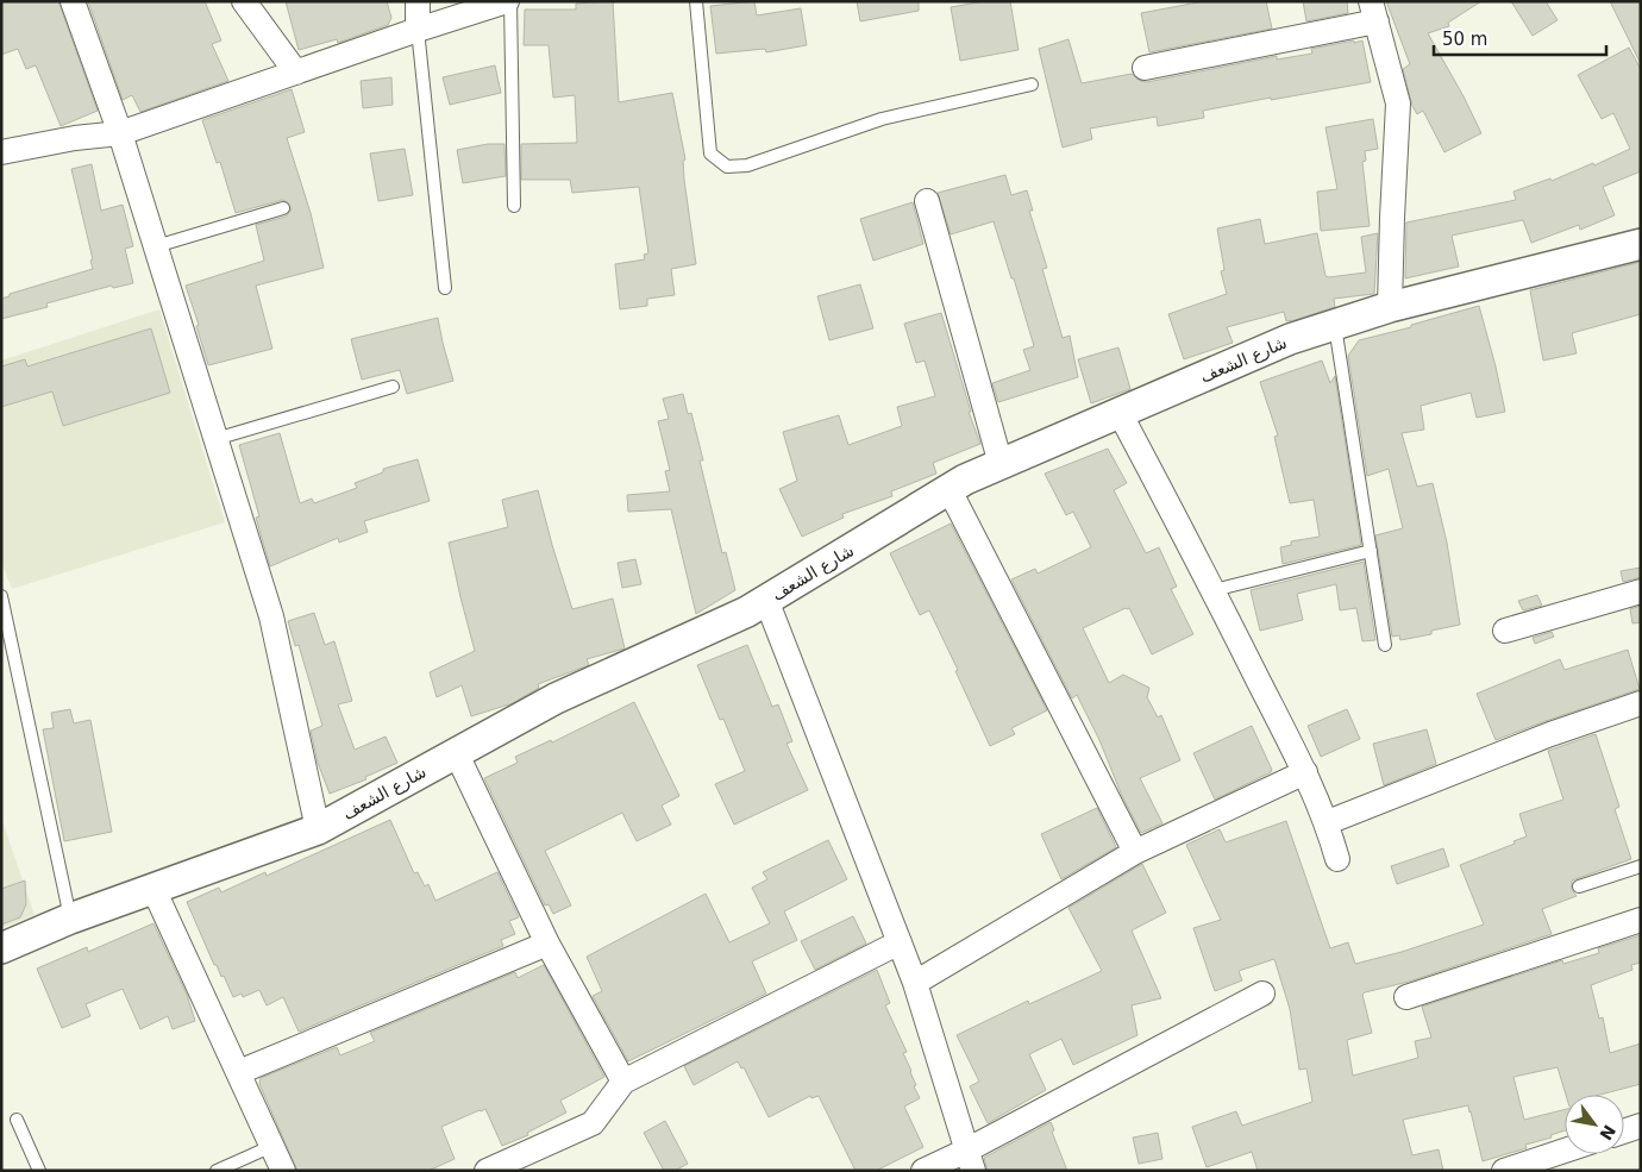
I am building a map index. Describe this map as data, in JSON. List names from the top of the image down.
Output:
{
  "streets": {
    "street": ["شارع الشعف"]
  },
  "scale_bar": "50 m",
  "north": "bottom right"
}
